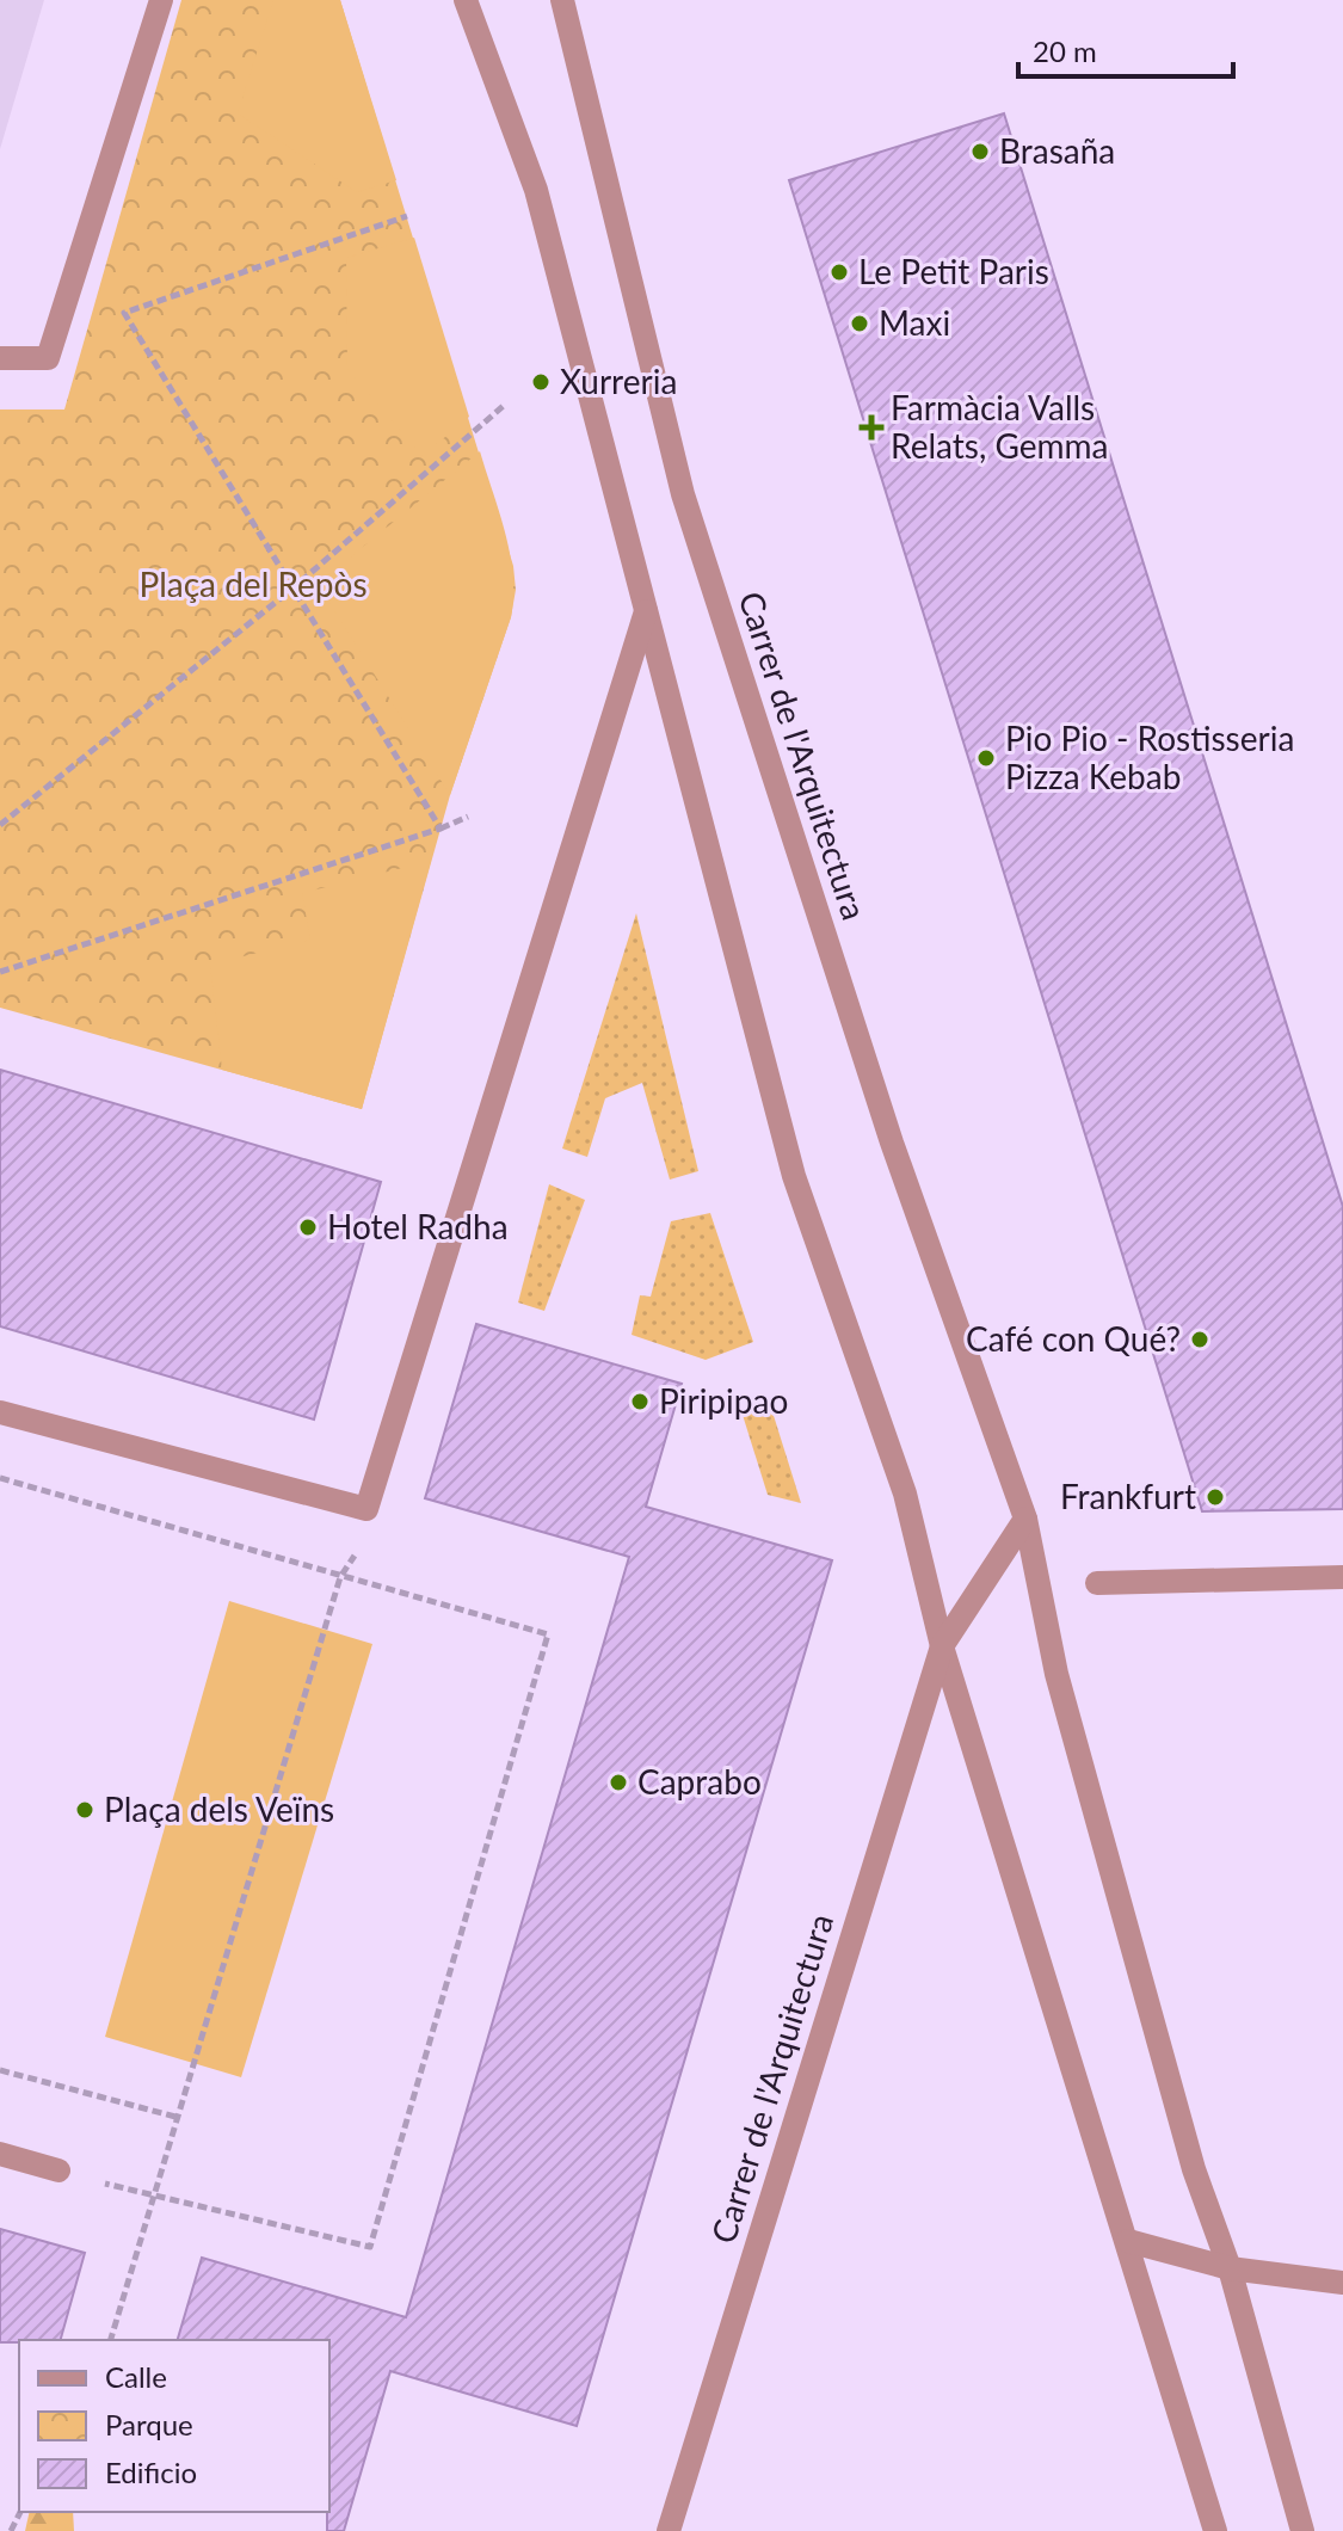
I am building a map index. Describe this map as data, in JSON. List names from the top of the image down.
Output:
{
  "streets": {
    "street": ["Carrer de l'Arquitectura"]
  },
  "parks": ["Plaça del Repòs"],
  "places": {
    "other": [
      "Brasaña",
      "Le Petit Paris",
      "Maxi",
      "Xurreria",
      "Pio Pio - Rostisseria Pizza Kebab",
      "Hotel Radha",
      "Café con Qué?",
      "Piripipao",
      "Frankfurt",
      "Caprabo",
      "Plaça dels Veïns"
    ],
    "health": ["Farmàcia Valls Relats, Gemma"]
  },
  "legend": ["Calle", "Parque", "Edificio"],
  "scale_bar": "20 m"
}
